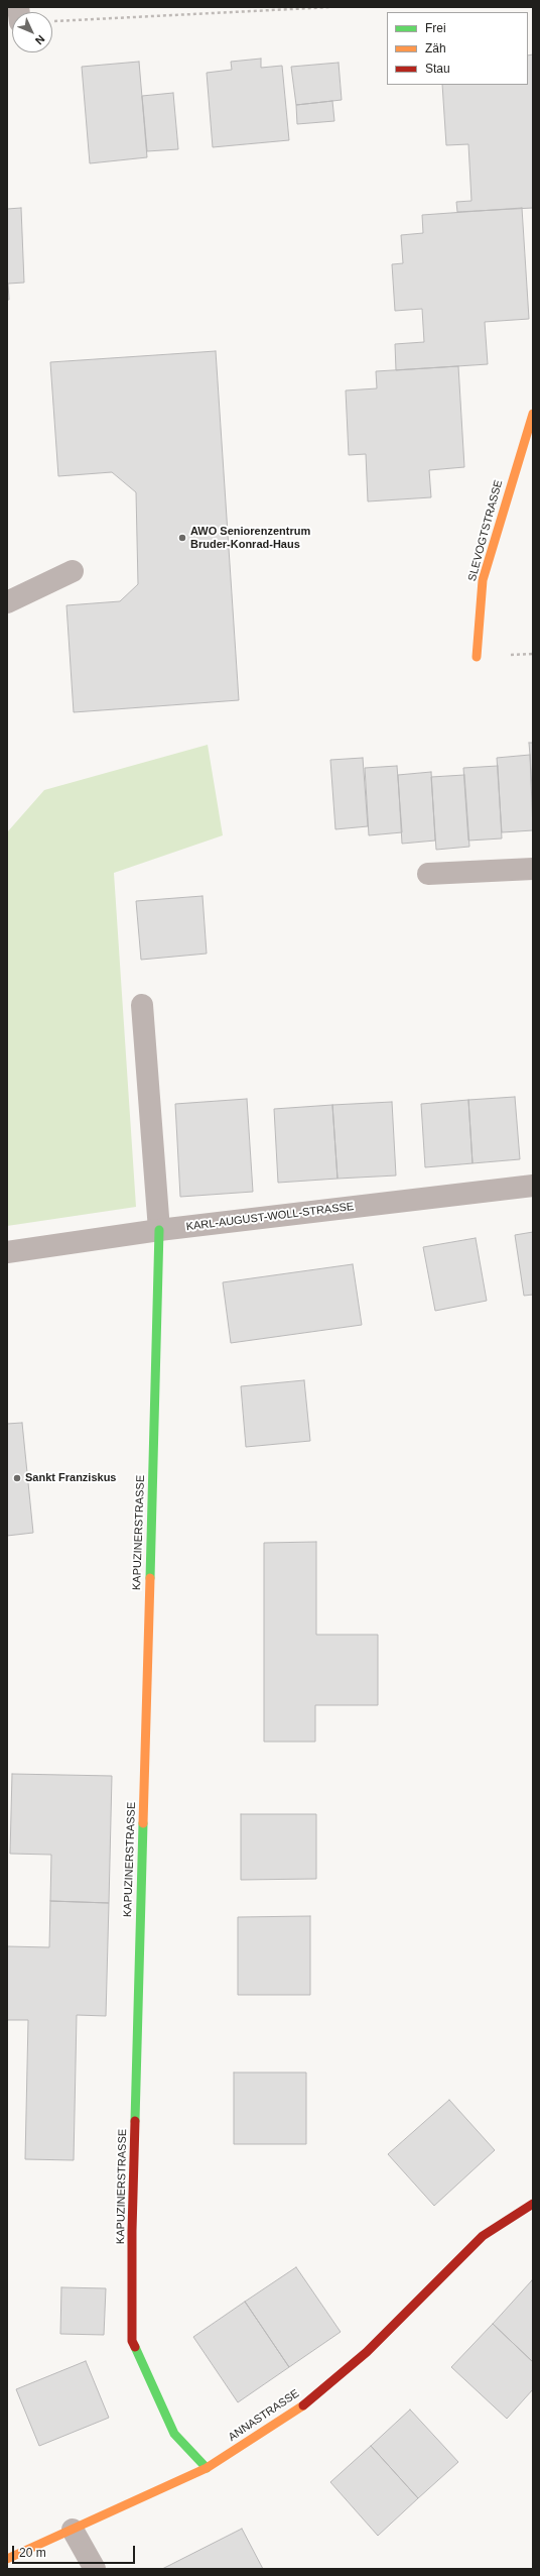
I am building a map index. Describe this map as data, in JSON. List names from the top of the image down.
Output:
{
  "streets": {
    "street": [
      "SLEVOGTSTRASSE",
      "KARL-AUGUST-WOLL-STRASSE",
      "KAPUZINERSTRASSE",
      "ANNASTRASSE"
    ]
  },
  "crossings": [
    ["KARL-AUGUST-WOLL-STRASSE", "KAPUZINERSTRASSE"],
    ["KAPUZINERSTRASSE", "ANNASTRASSE"]
  ],
  "places": ["AWO Seniorenzentrum Bruder-Konrad-Haus", "Sankt Franziskus"],
  "legend": ["Frei", "Zäh", "Stau"],
  "scale_bar": "20 m",
  "north": "bottom right"
}
